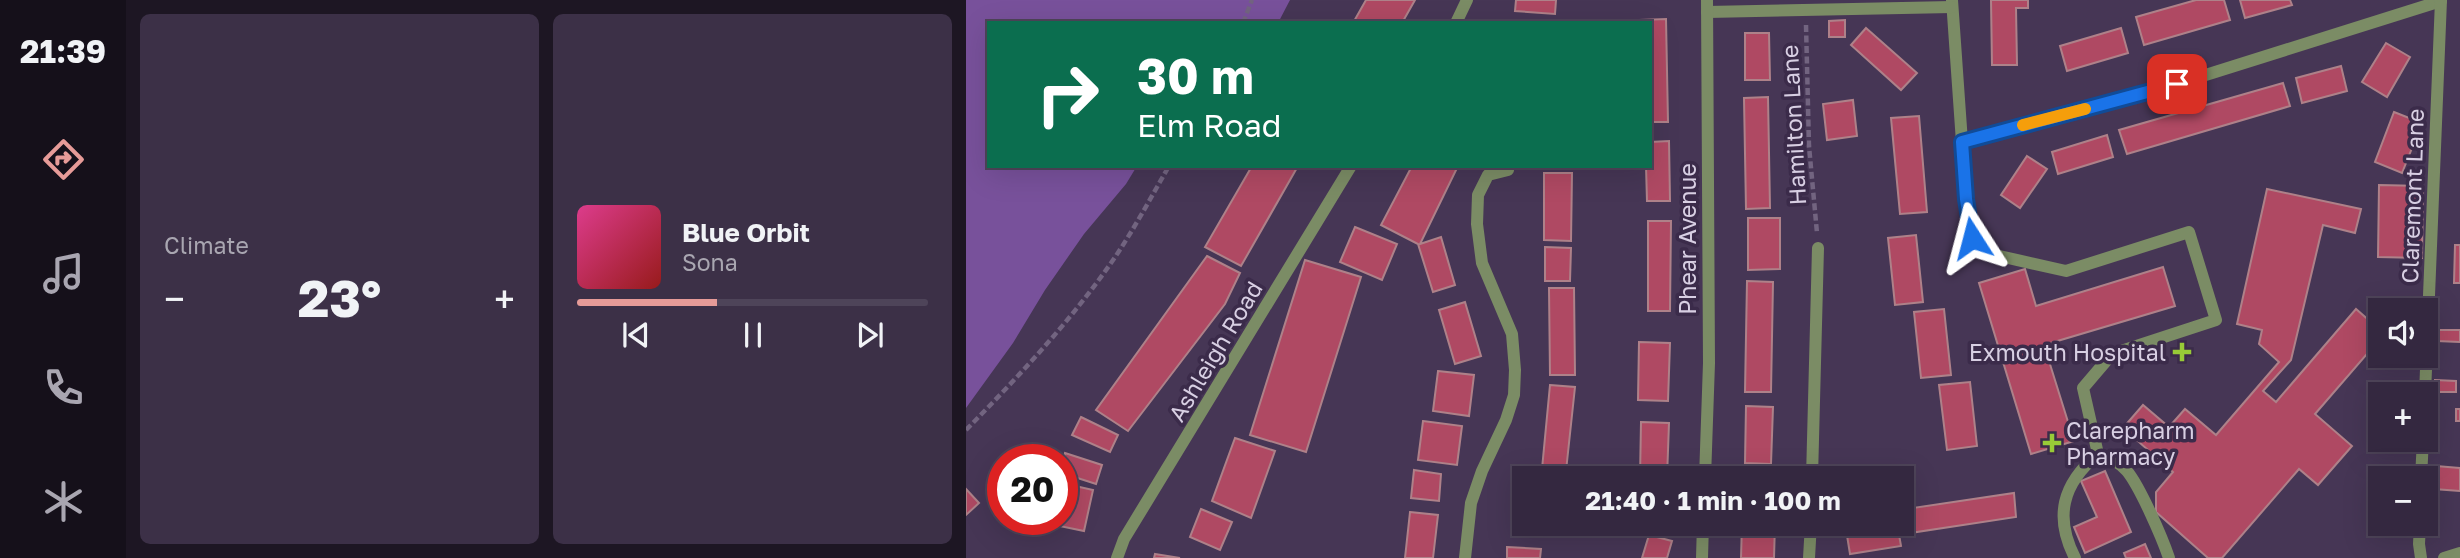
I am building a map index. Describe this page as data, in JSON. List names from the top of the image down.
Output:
{
  "streets": {
    "street": ["Claremont Lane", "Phear Avenue", "Ashleigh Road"],
    "path": ["Hamilton Lane"]
  },
  "places": {
    "health": ["Exmouth Hospital", "Clarepharm Pharmacy"]
  },
  "page": {
    "tabs": "21:39",
    "tile": "Climate",
    "turn": ["30 m", "Elm Road"],
    "song": ["Blue Orbit", "Sona"],
    "heat": ["−", "23°", "+"],
    "map_buttons": ["+", "−"],
    "limit": "20",
    "trip": "21:40 · 1 min · 100 m"
  }
}
